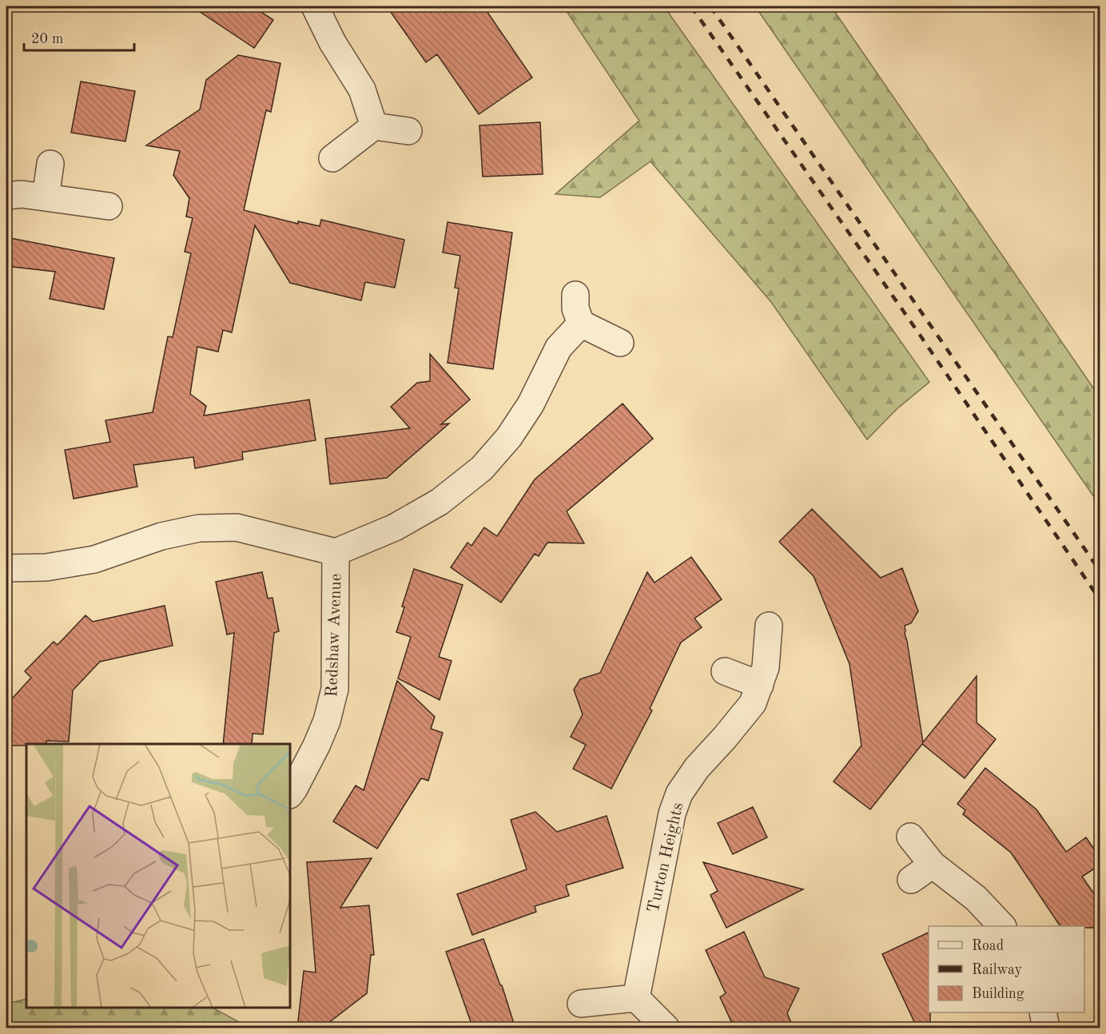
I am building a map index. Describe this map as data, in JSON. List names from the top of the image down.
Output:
{
  "streets": {
    "street": ["Redshaw Avenue", "Turton Heights"]
  },
  "legend": ["Road", "Railway", "Building"],
  "scale_bar": "20 m"
}
